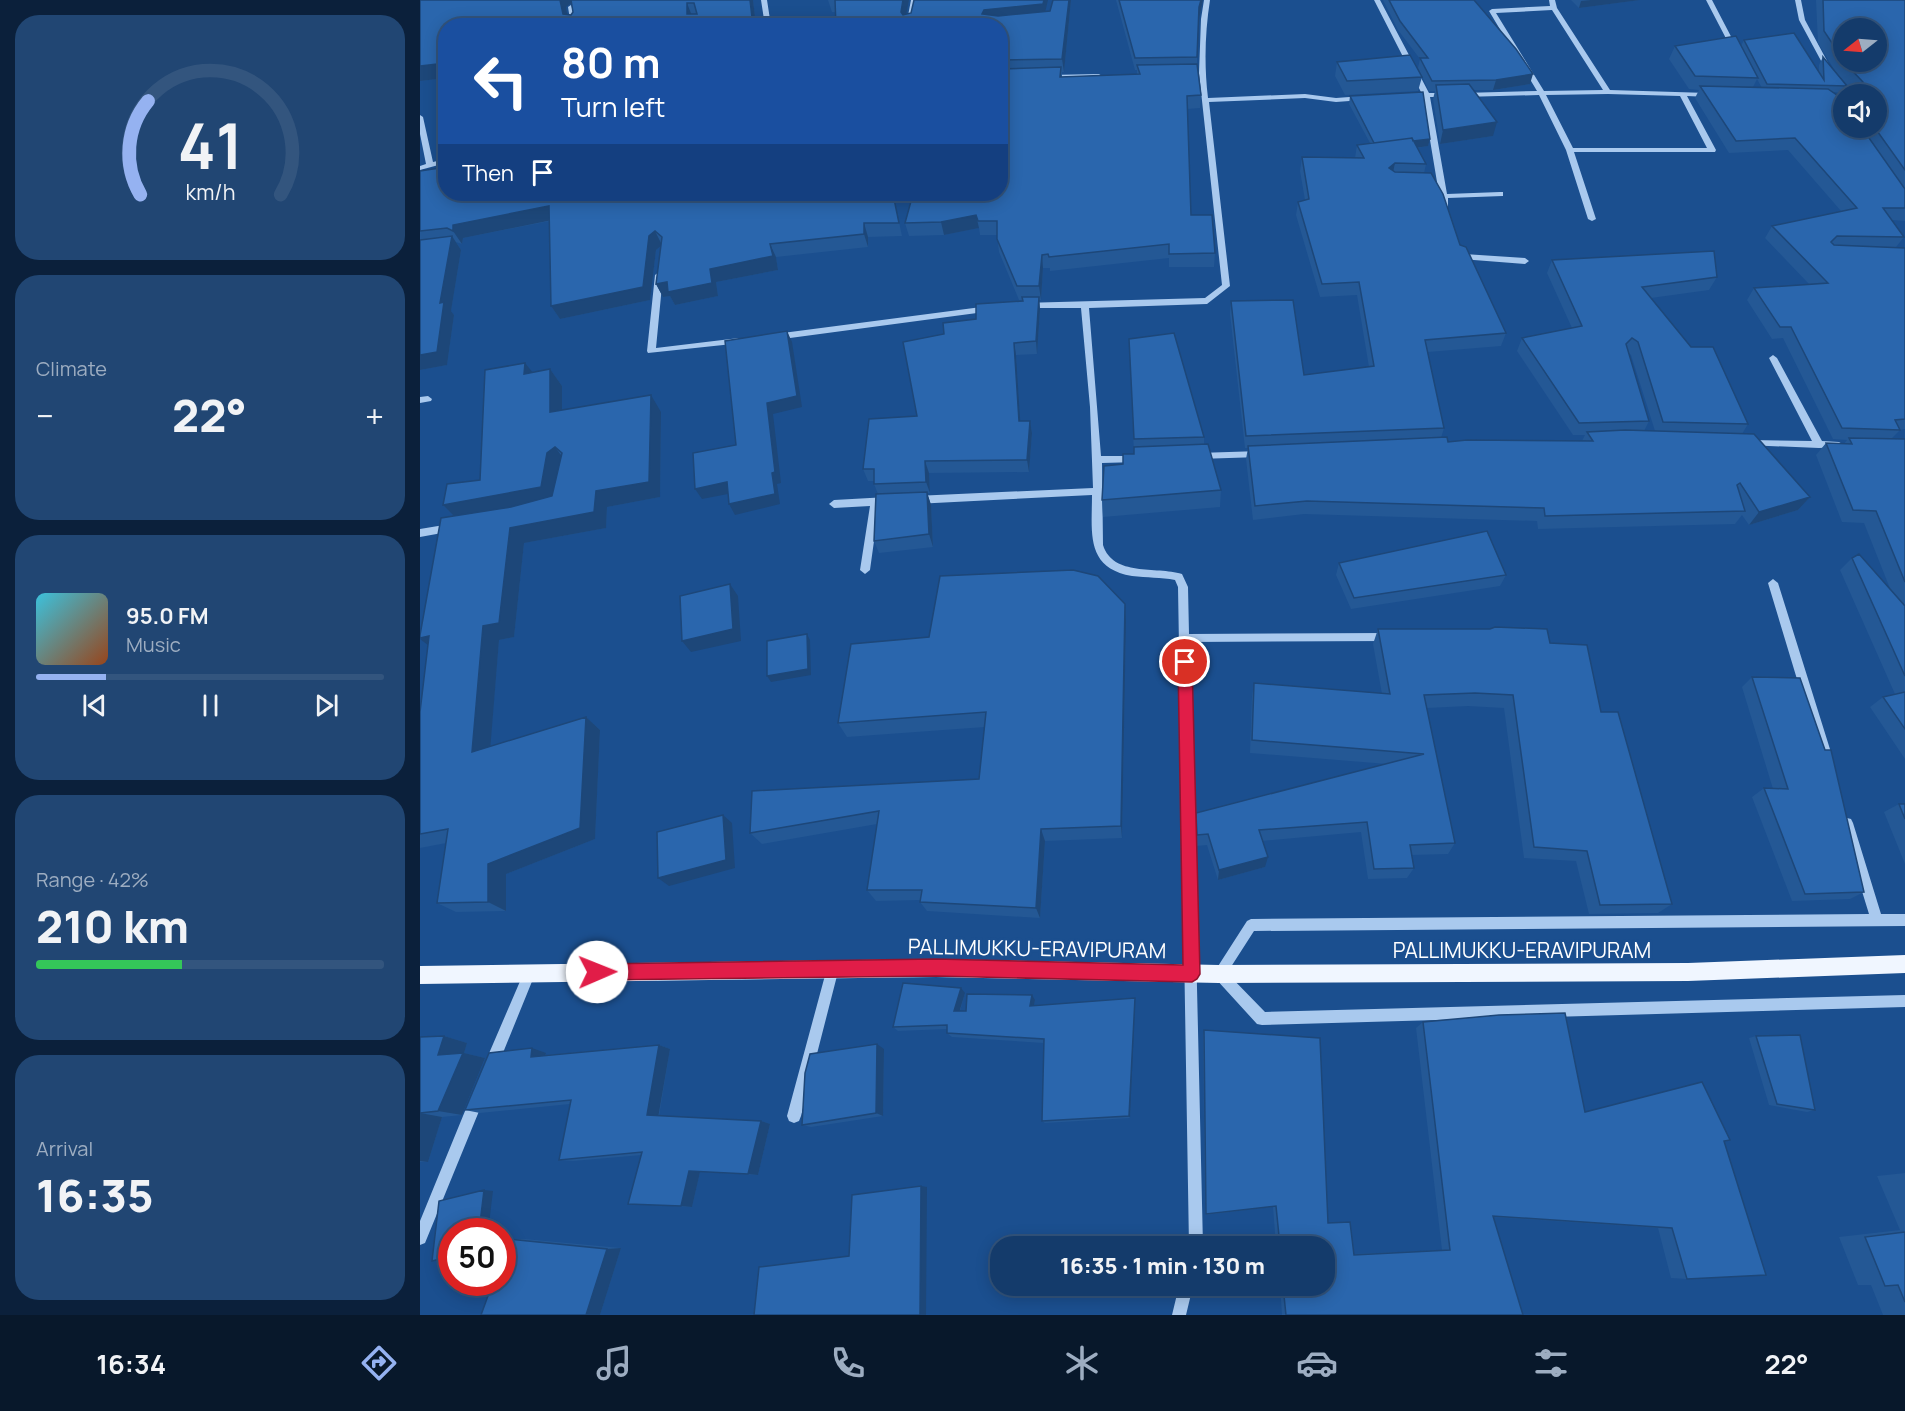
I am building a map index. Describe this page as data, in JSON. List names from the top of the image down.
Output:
{
  "streets": {
    "main road": ["PALLIMUKKU-ERAVIPURAM"]
  },
  "north": "left",
  "page": {
    "turn": ["80 m", "Turn left"],
    "then": "Then",
    "tile": [
      "Climate",
      ["Range · 42%", "210 km"],
      ["Arrival", "16:35"]
    ],
    "heat": ["−", "22°", "+"],
    "song": ["95.0 FM", "Music"],
    "limit": "50",
    "trip": "16:35 · 1 min · 130 m",
    "tabs": ["16:34", "22°"],
    "gauge": ["41", "km/h"]
  }
}
